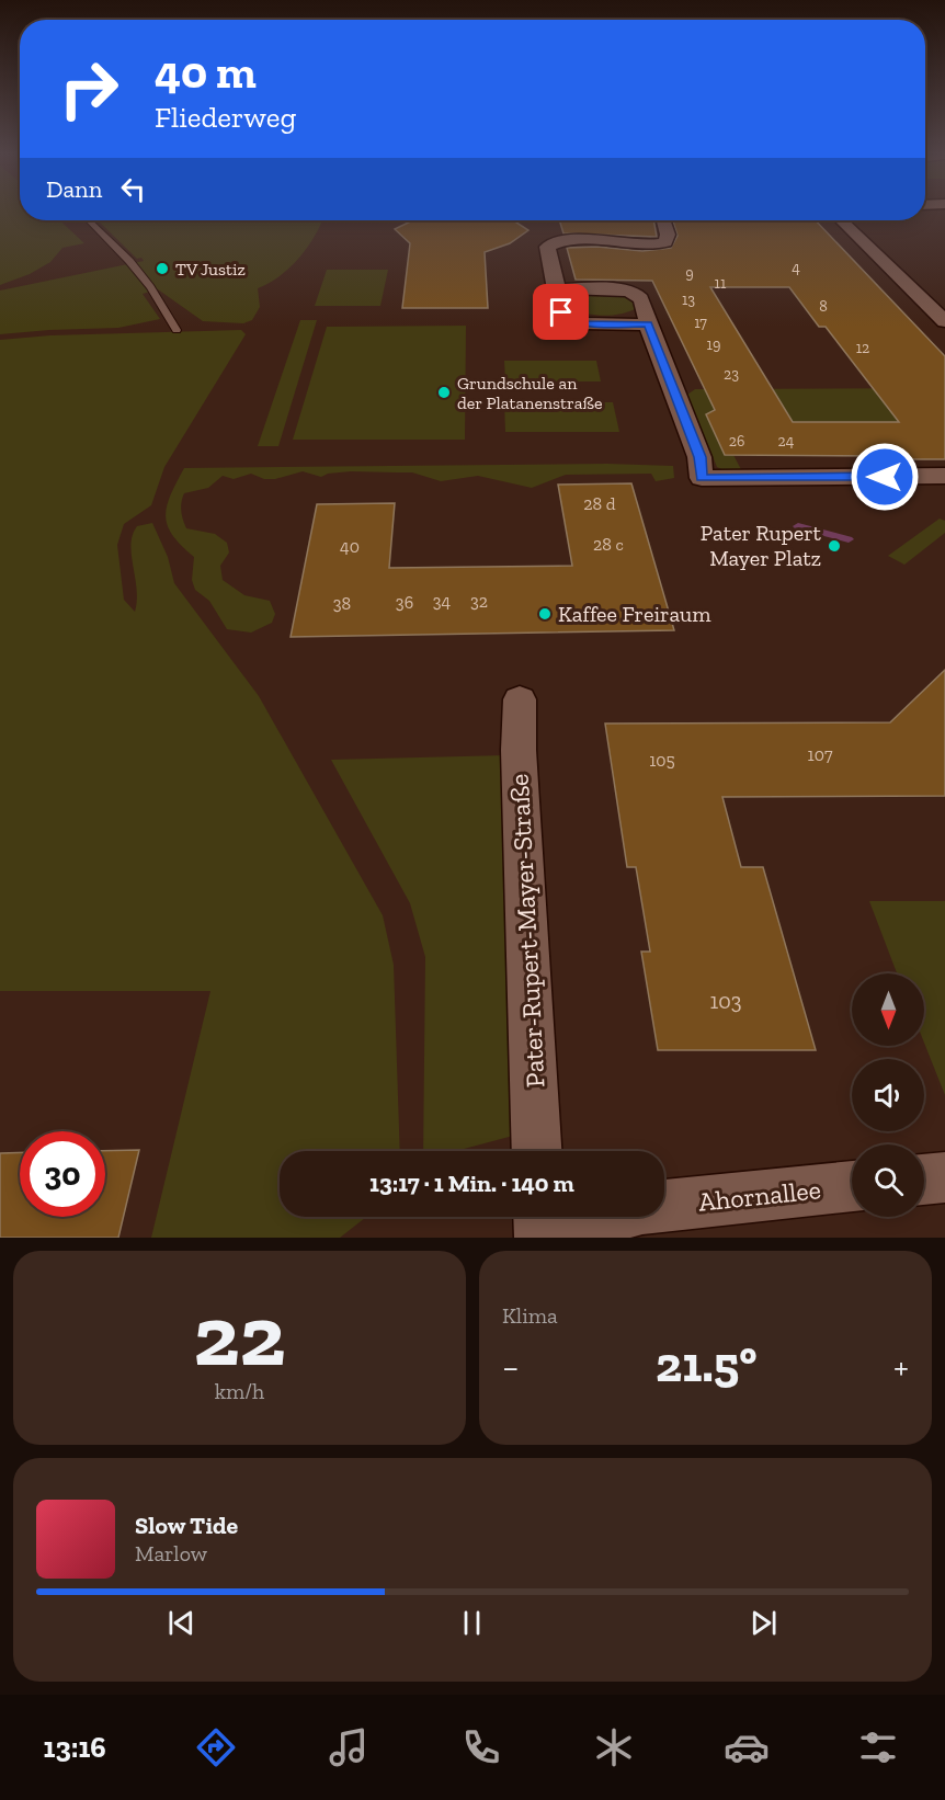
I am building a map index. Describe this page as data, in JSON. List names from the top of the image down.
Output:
{
  "streets": {
    "street": ["Pater-Rupert-Mayer-Straße", "Ahornallee"]
  },
  "places": [
    "TV Justiz",
    "Grundschule an der Platanenstraße",
    "Pater Rupert Mayer Platz",
    "Kaffee Freiraum"
  ],
  "house_numbers": [
    "4",
    "9",
    "11",
    "13",
    "8",
    "17",
    "19",
    "12",
    "23",
    "26",
    "24",
    "28 d",
    "28 c",
    "40",
    "34",
    "32",
    "36",
    "38",
    "107",
    "105",
    "103"
  ],
  "north": "bottom",
  "page": {
    "turn": ["40 m", "Fliederweg"],
    "then": "Dann",
    "limit": "30",
    "trip": "13:17 · 1 Min. · 140 m",
    "tile": [
      ["22", "km/h"],
      "Klima"
    ],
    "heat": ["−", "21.5°", "+"],
    "song": ["Slow Tide", "Marlow"],
    "tabs": "13:16"
  }
}
